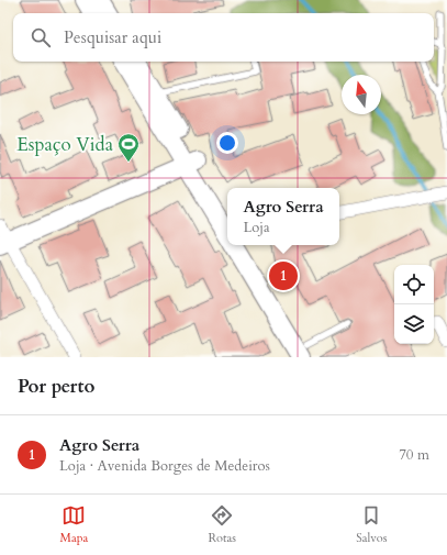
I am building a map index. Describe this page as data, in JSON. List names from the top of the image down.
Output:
{
  "places": {
    "sports": ["Espaço Vida"]
  },
  "north": "top",
  "page": {
    "search": "Pesquisar aqui",
    "popup": ["Agro Serra", "Loja"],
    "pins": "1",
    "heading": "Por perto",
    "list": [
      {
        "mark": "1",
        "name": "Agro Serra",
        "note": "Loja · Avenida Borges de Medeiros",
        "value": "70 m"
      }
    ],
    "nav": ["Mapa", "Rotas", "Salvos"]
  }
}
